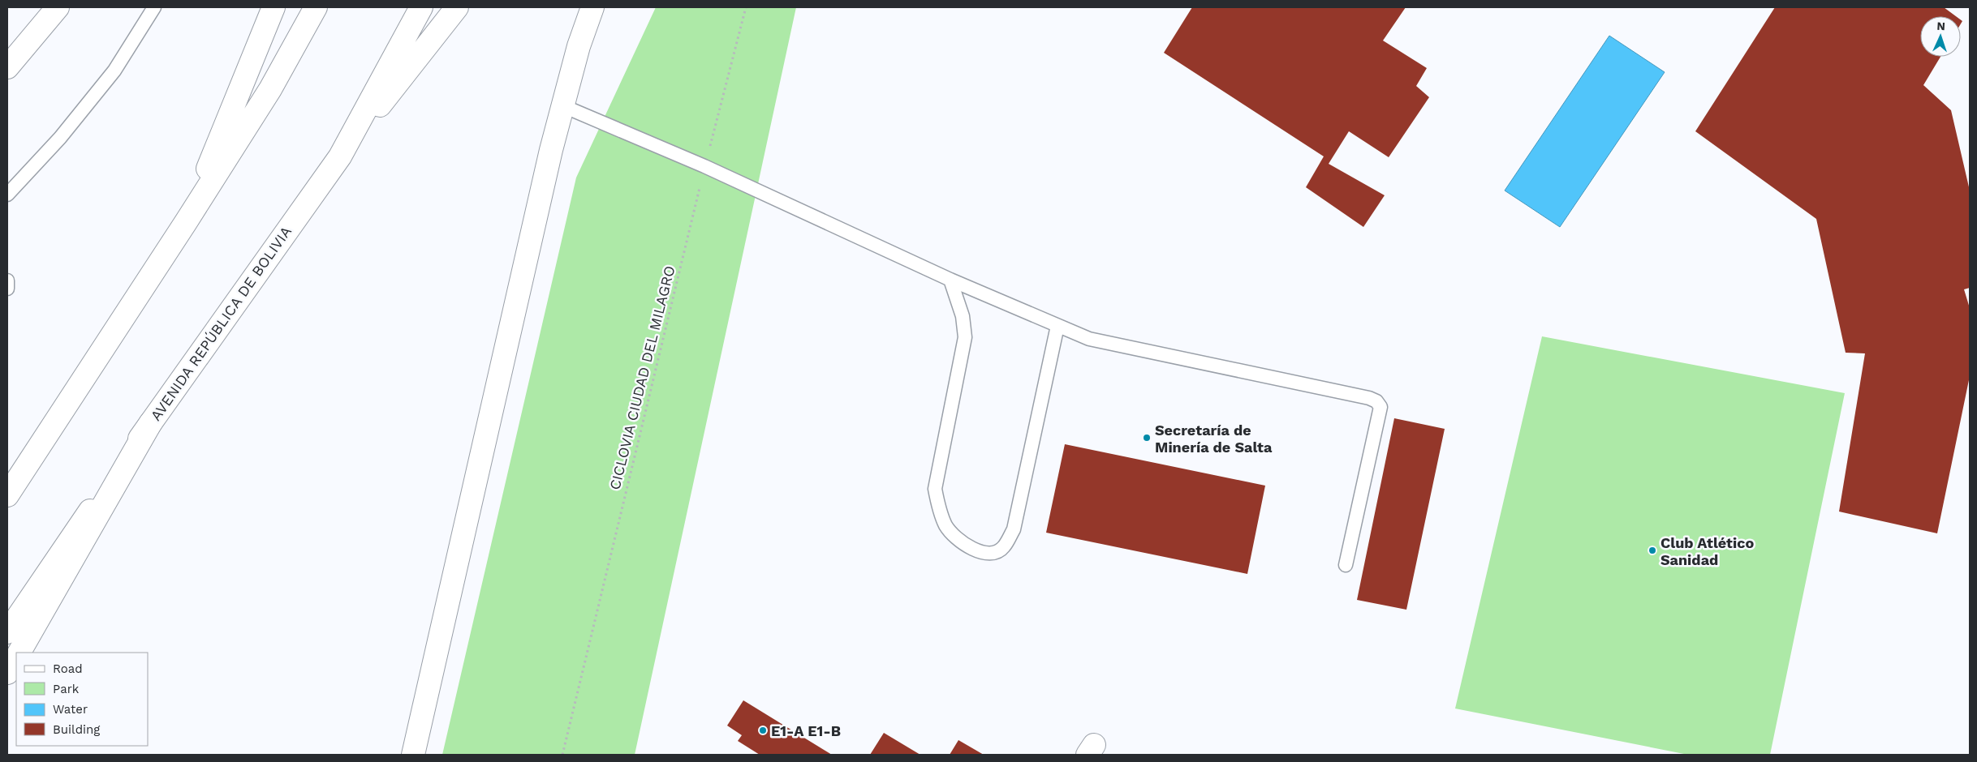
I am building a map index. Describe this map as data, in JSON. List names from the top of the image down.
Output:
{
  "streets": {
    "main road": ["AVENIDA REPÚBLICA DE BOLIVIA"],
    "path": ["CICLOVIA CIUDAD DEL MILAGRO"]
  },
  "places": ["Secretaría de Minería de Salta", "Club Atlético Sanidad", "E1-A E1-B"],
  "legend": [
    "Road",
    "Park",
    "Water",
    "Building"
  ],
  "north": "top"
}
